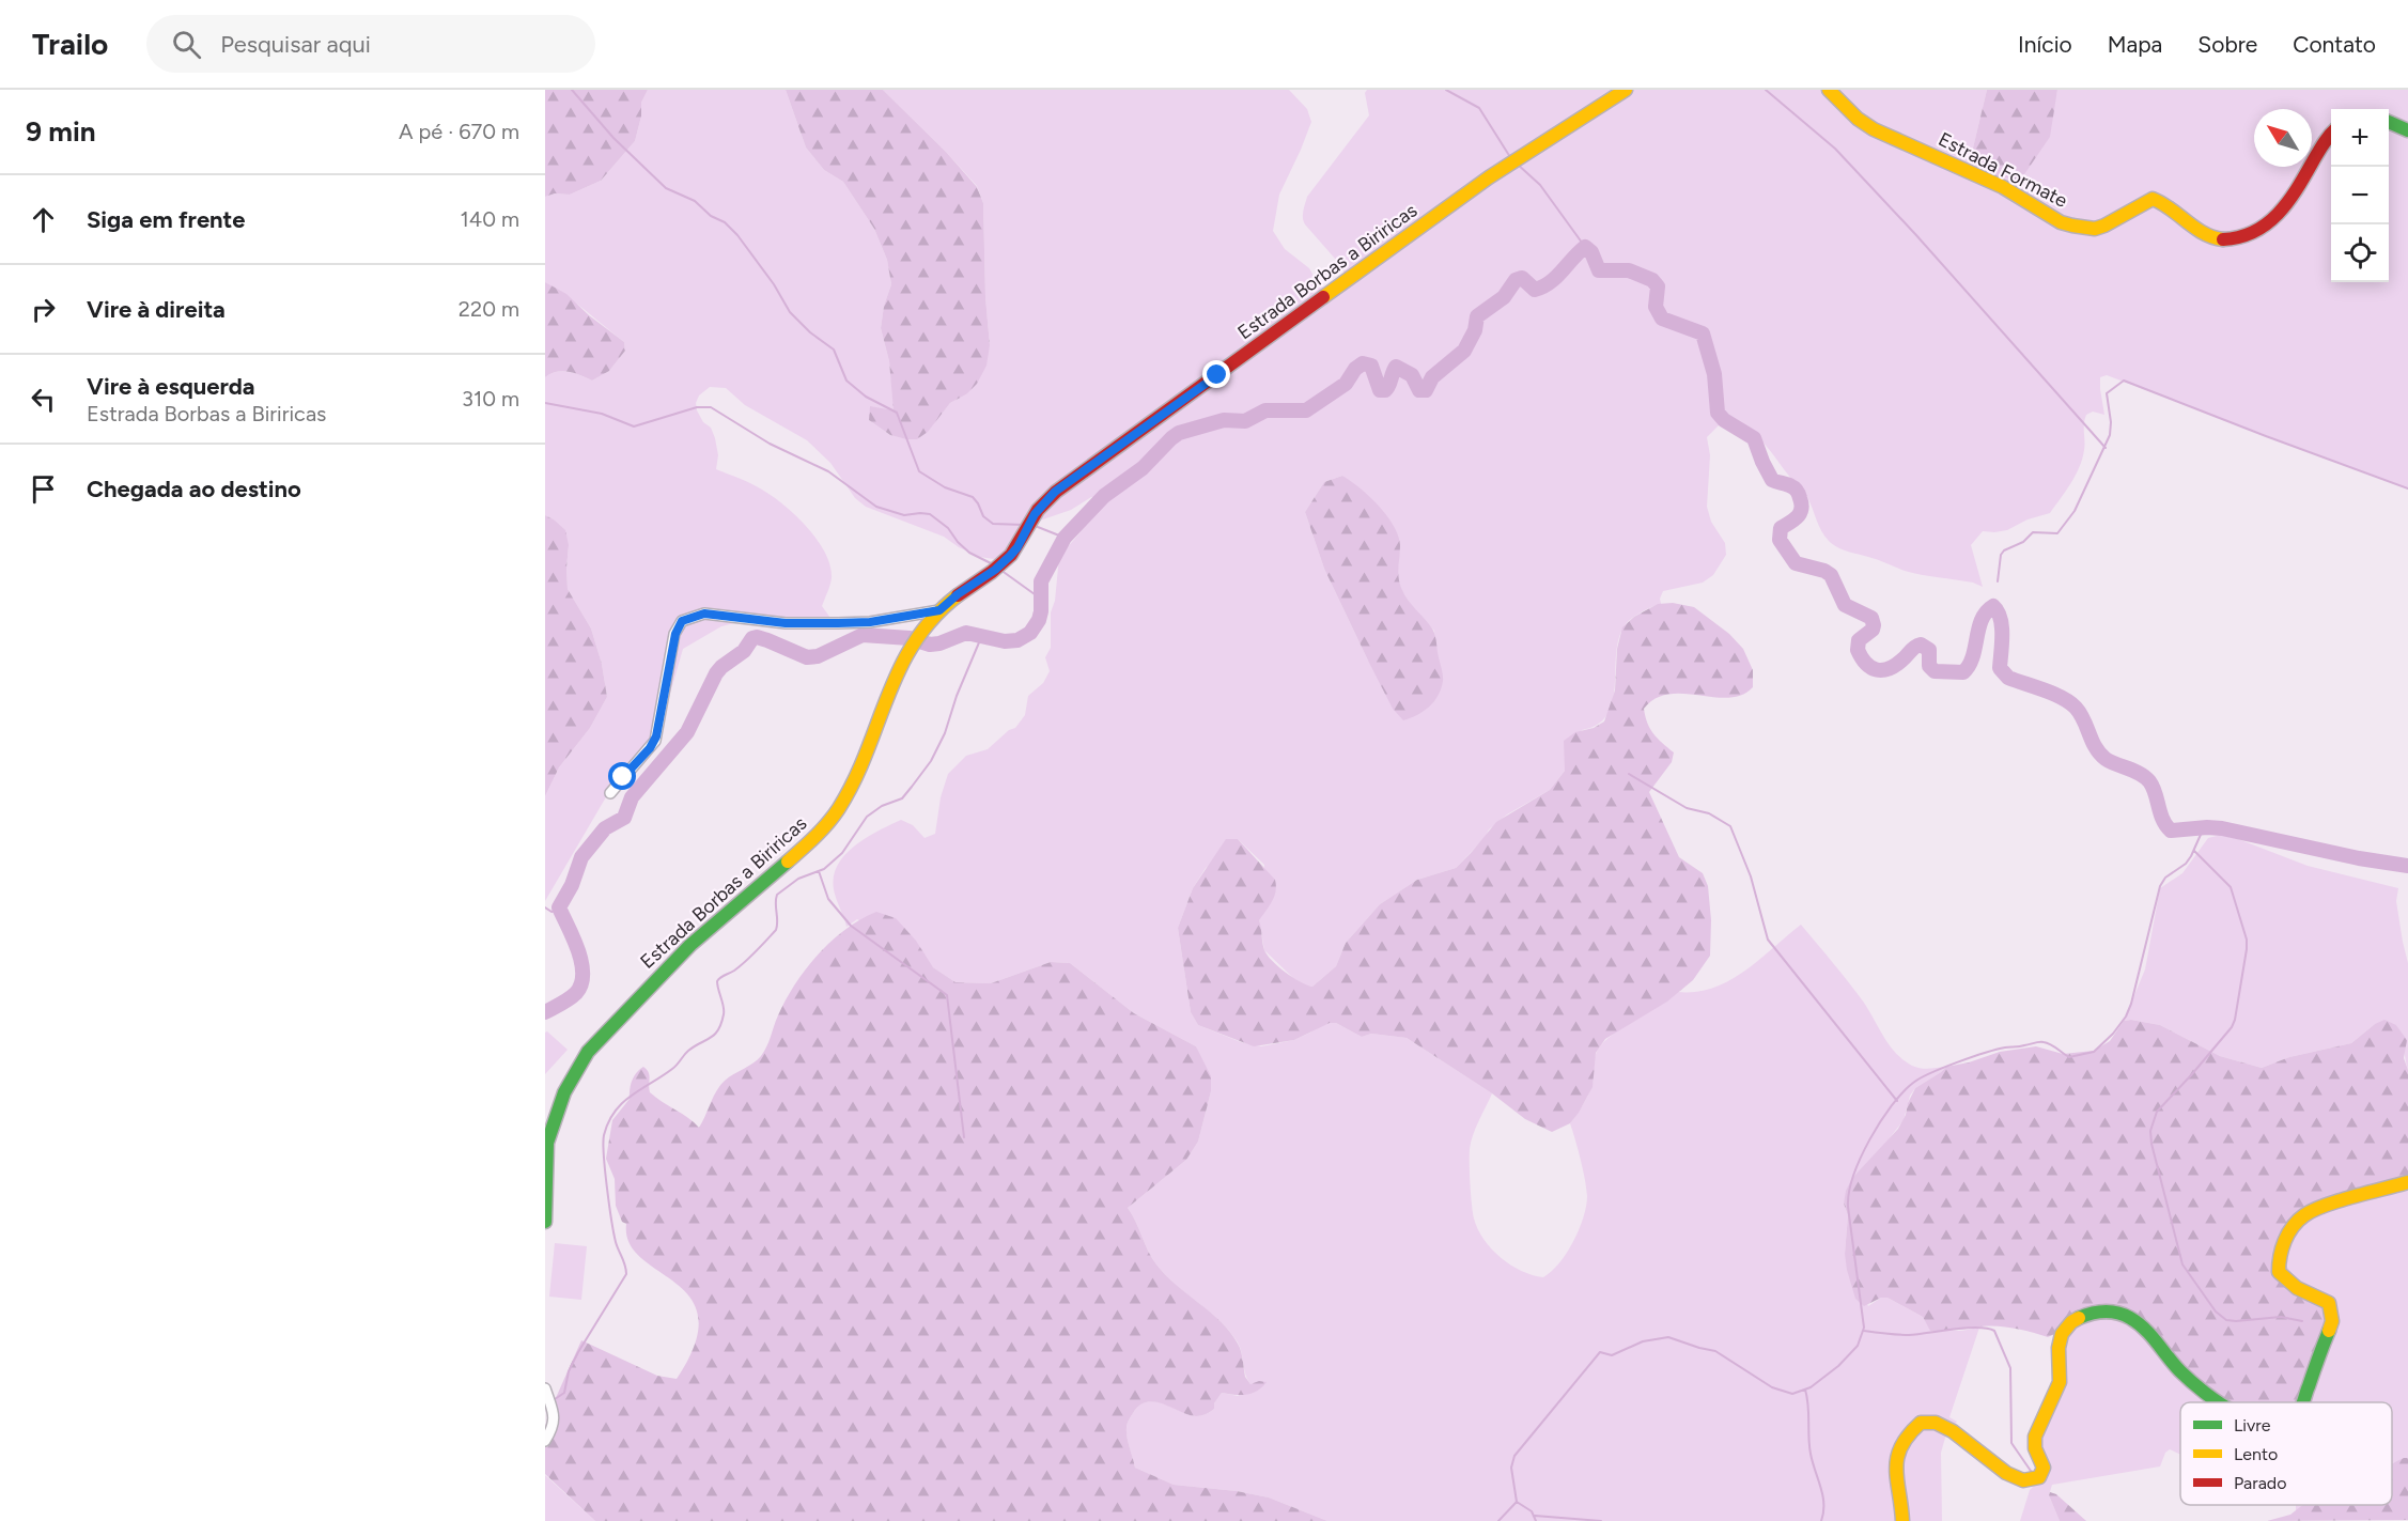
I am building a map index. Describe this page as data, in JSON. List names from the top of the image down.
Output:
{
  "streets": {
    "street": ["Estrada Formate", "Estrada Borbas a Biriricas"]
  },
  "legend": ["Livre", "Lento", "Parado"],
  "north": "top left",
  "page": {
    "header": "Trailo",
    "search": "Pesquisar aqui",
    "nav": [
      "Início",
      "Mapa",
      "Sobre",
      "Contato"
    ],
    "heading": ["9 min", "A pé · 670 m"],
    "map_buttons": ["+", "−"],
    "list": [
      ["Siga em frente", "140 m"],
      ["Vire à direita", "220 m"],
      ["Vire à esquerda", "Estrada Borbas a Biriricas", "310 m"],
      "Chegada ao destino"
    ]
  }
}
